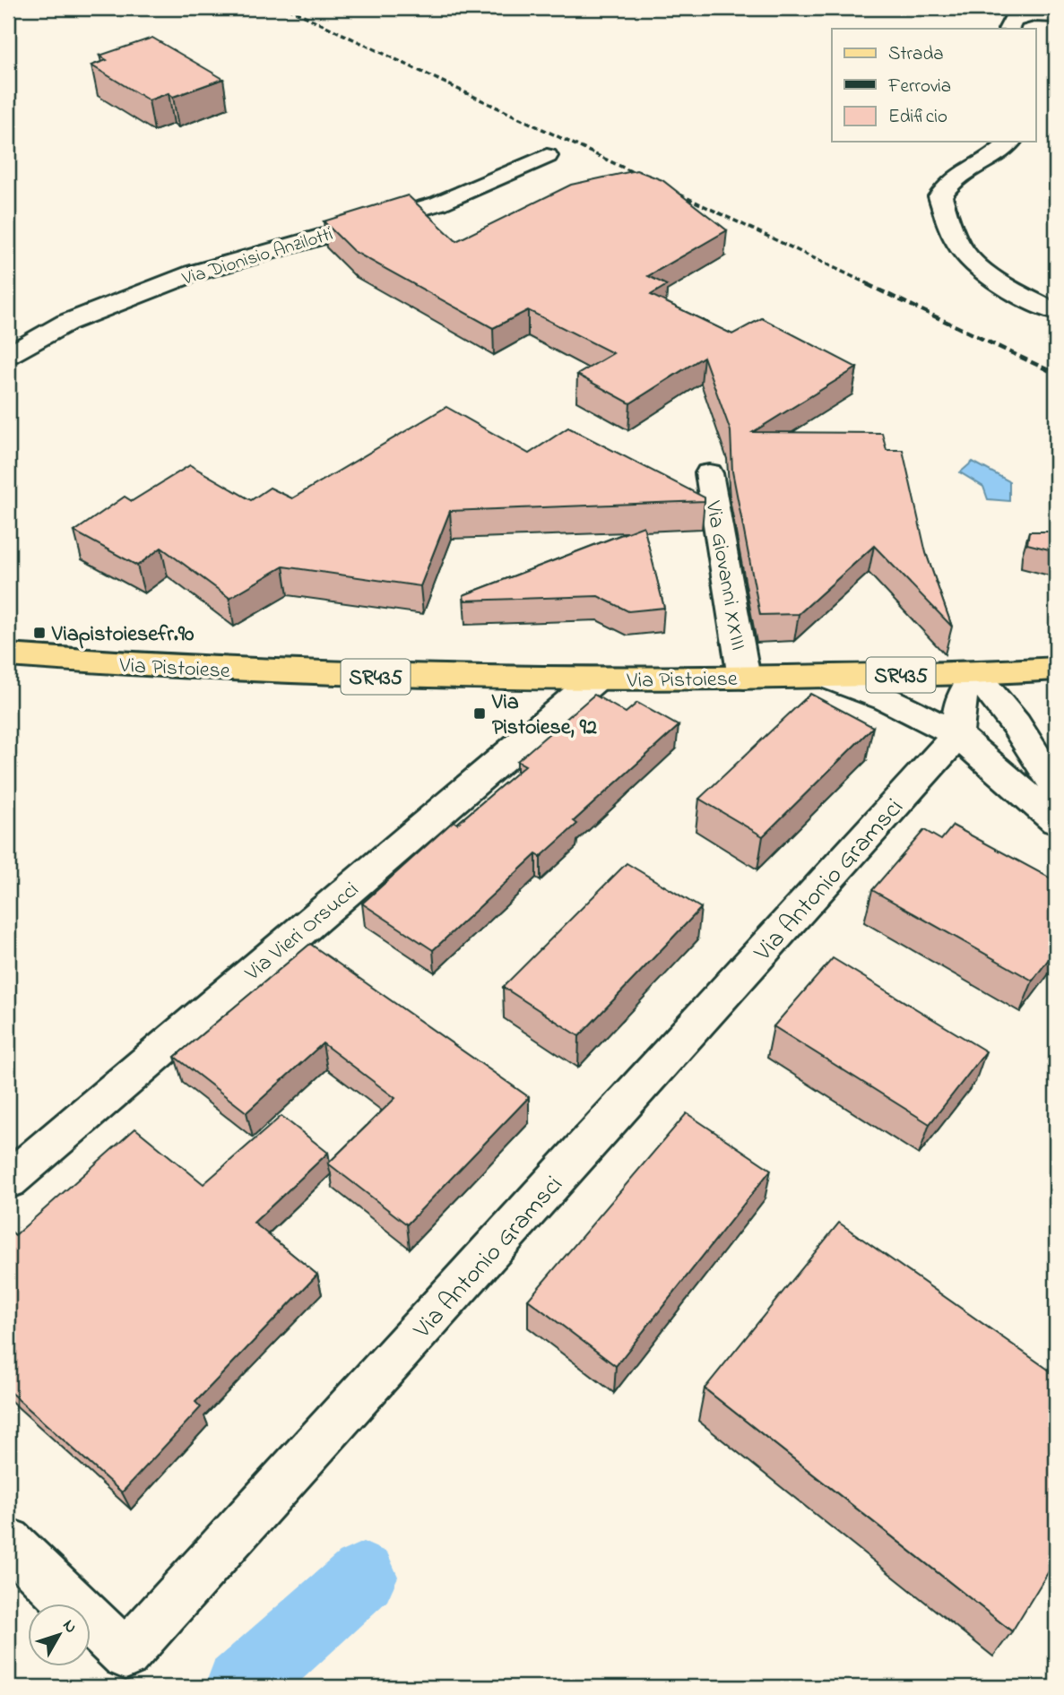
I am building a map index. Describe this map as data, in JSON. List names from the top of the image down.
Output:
{
  "streets": {
    "main road": ["Via Pistoiese", "SR435"],
    "street": [
      "Via Dionisio Anzilotti",
      "Via Giovanni XXIII",
      "Via Antonio Gramsci",
      "Via Vieri Orsucci"
    ]
  },
  "crossings": [
    ["Via Giovanni XXIII", "Via Pistoiese"],
    ["Via Pistoiese", "Via Vieri Orsucci"]
  ],
  "places": {
    "transit": ["Viapistoiesefr.90", "Via Pistoiese, 92"]
  },
  "legend": ["Strada", "Ferrovia", "Edificio"],
  "north": "top right"
}
